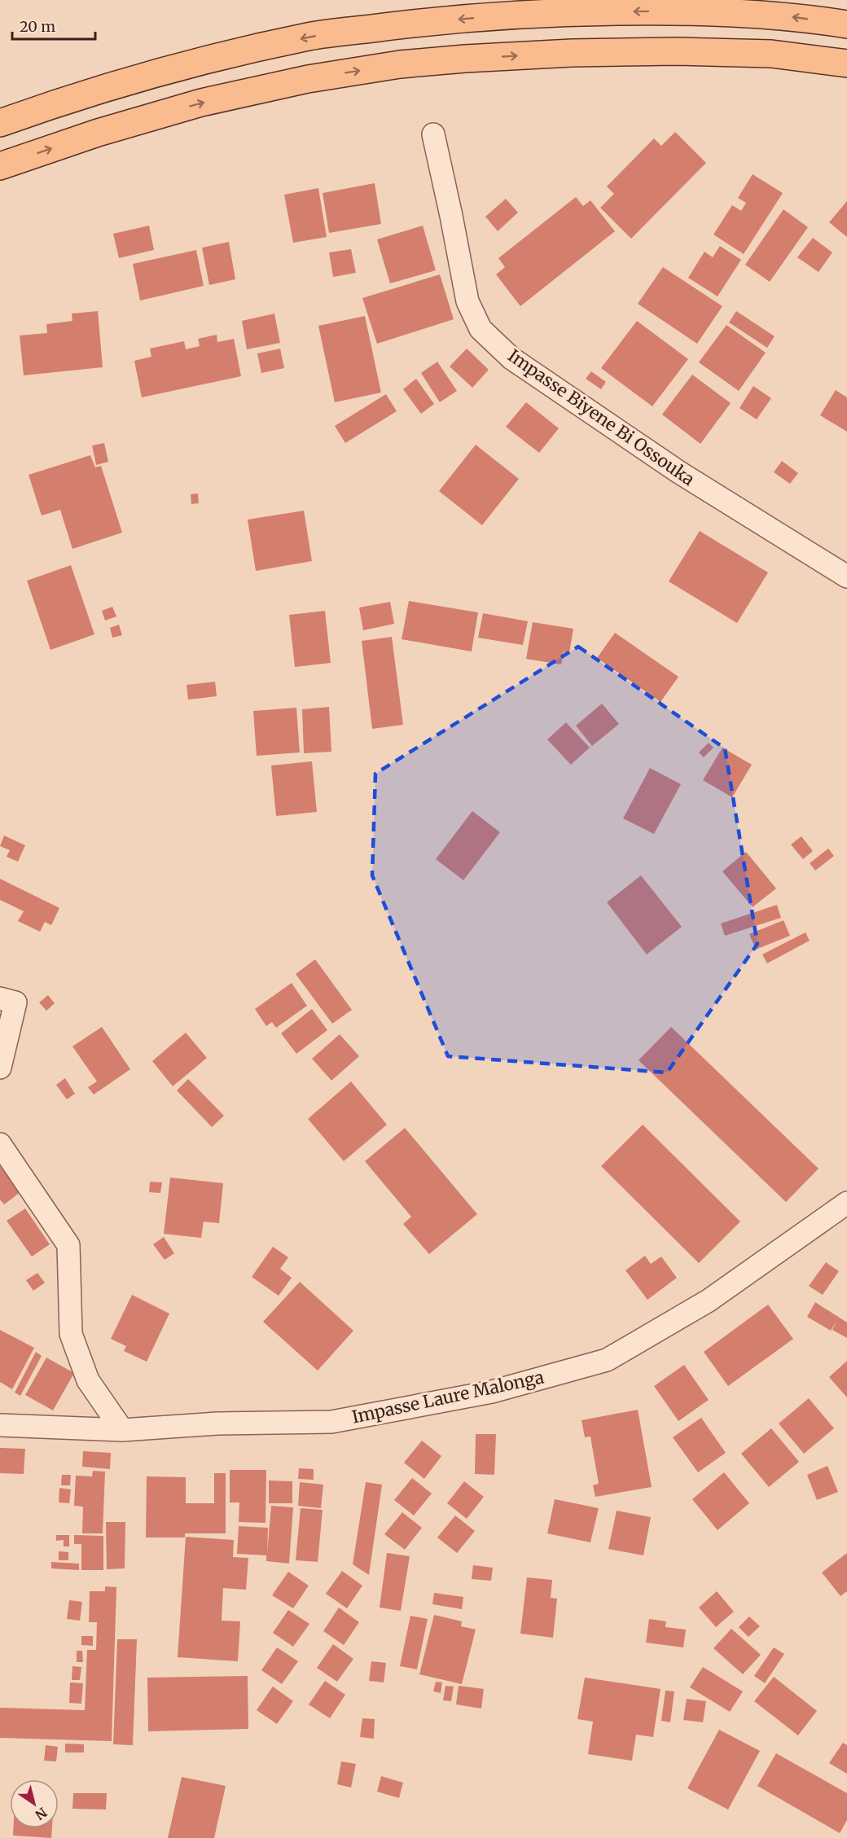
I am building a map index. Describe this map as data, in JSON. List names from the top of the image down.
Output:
{
  "streets": {
    "street": ["Impasse Biyene Bi Ossouka", "Impasse Laure Malonga"]
  },
  "scale_bar": "20 m",
  "north": "bottom right"
}
